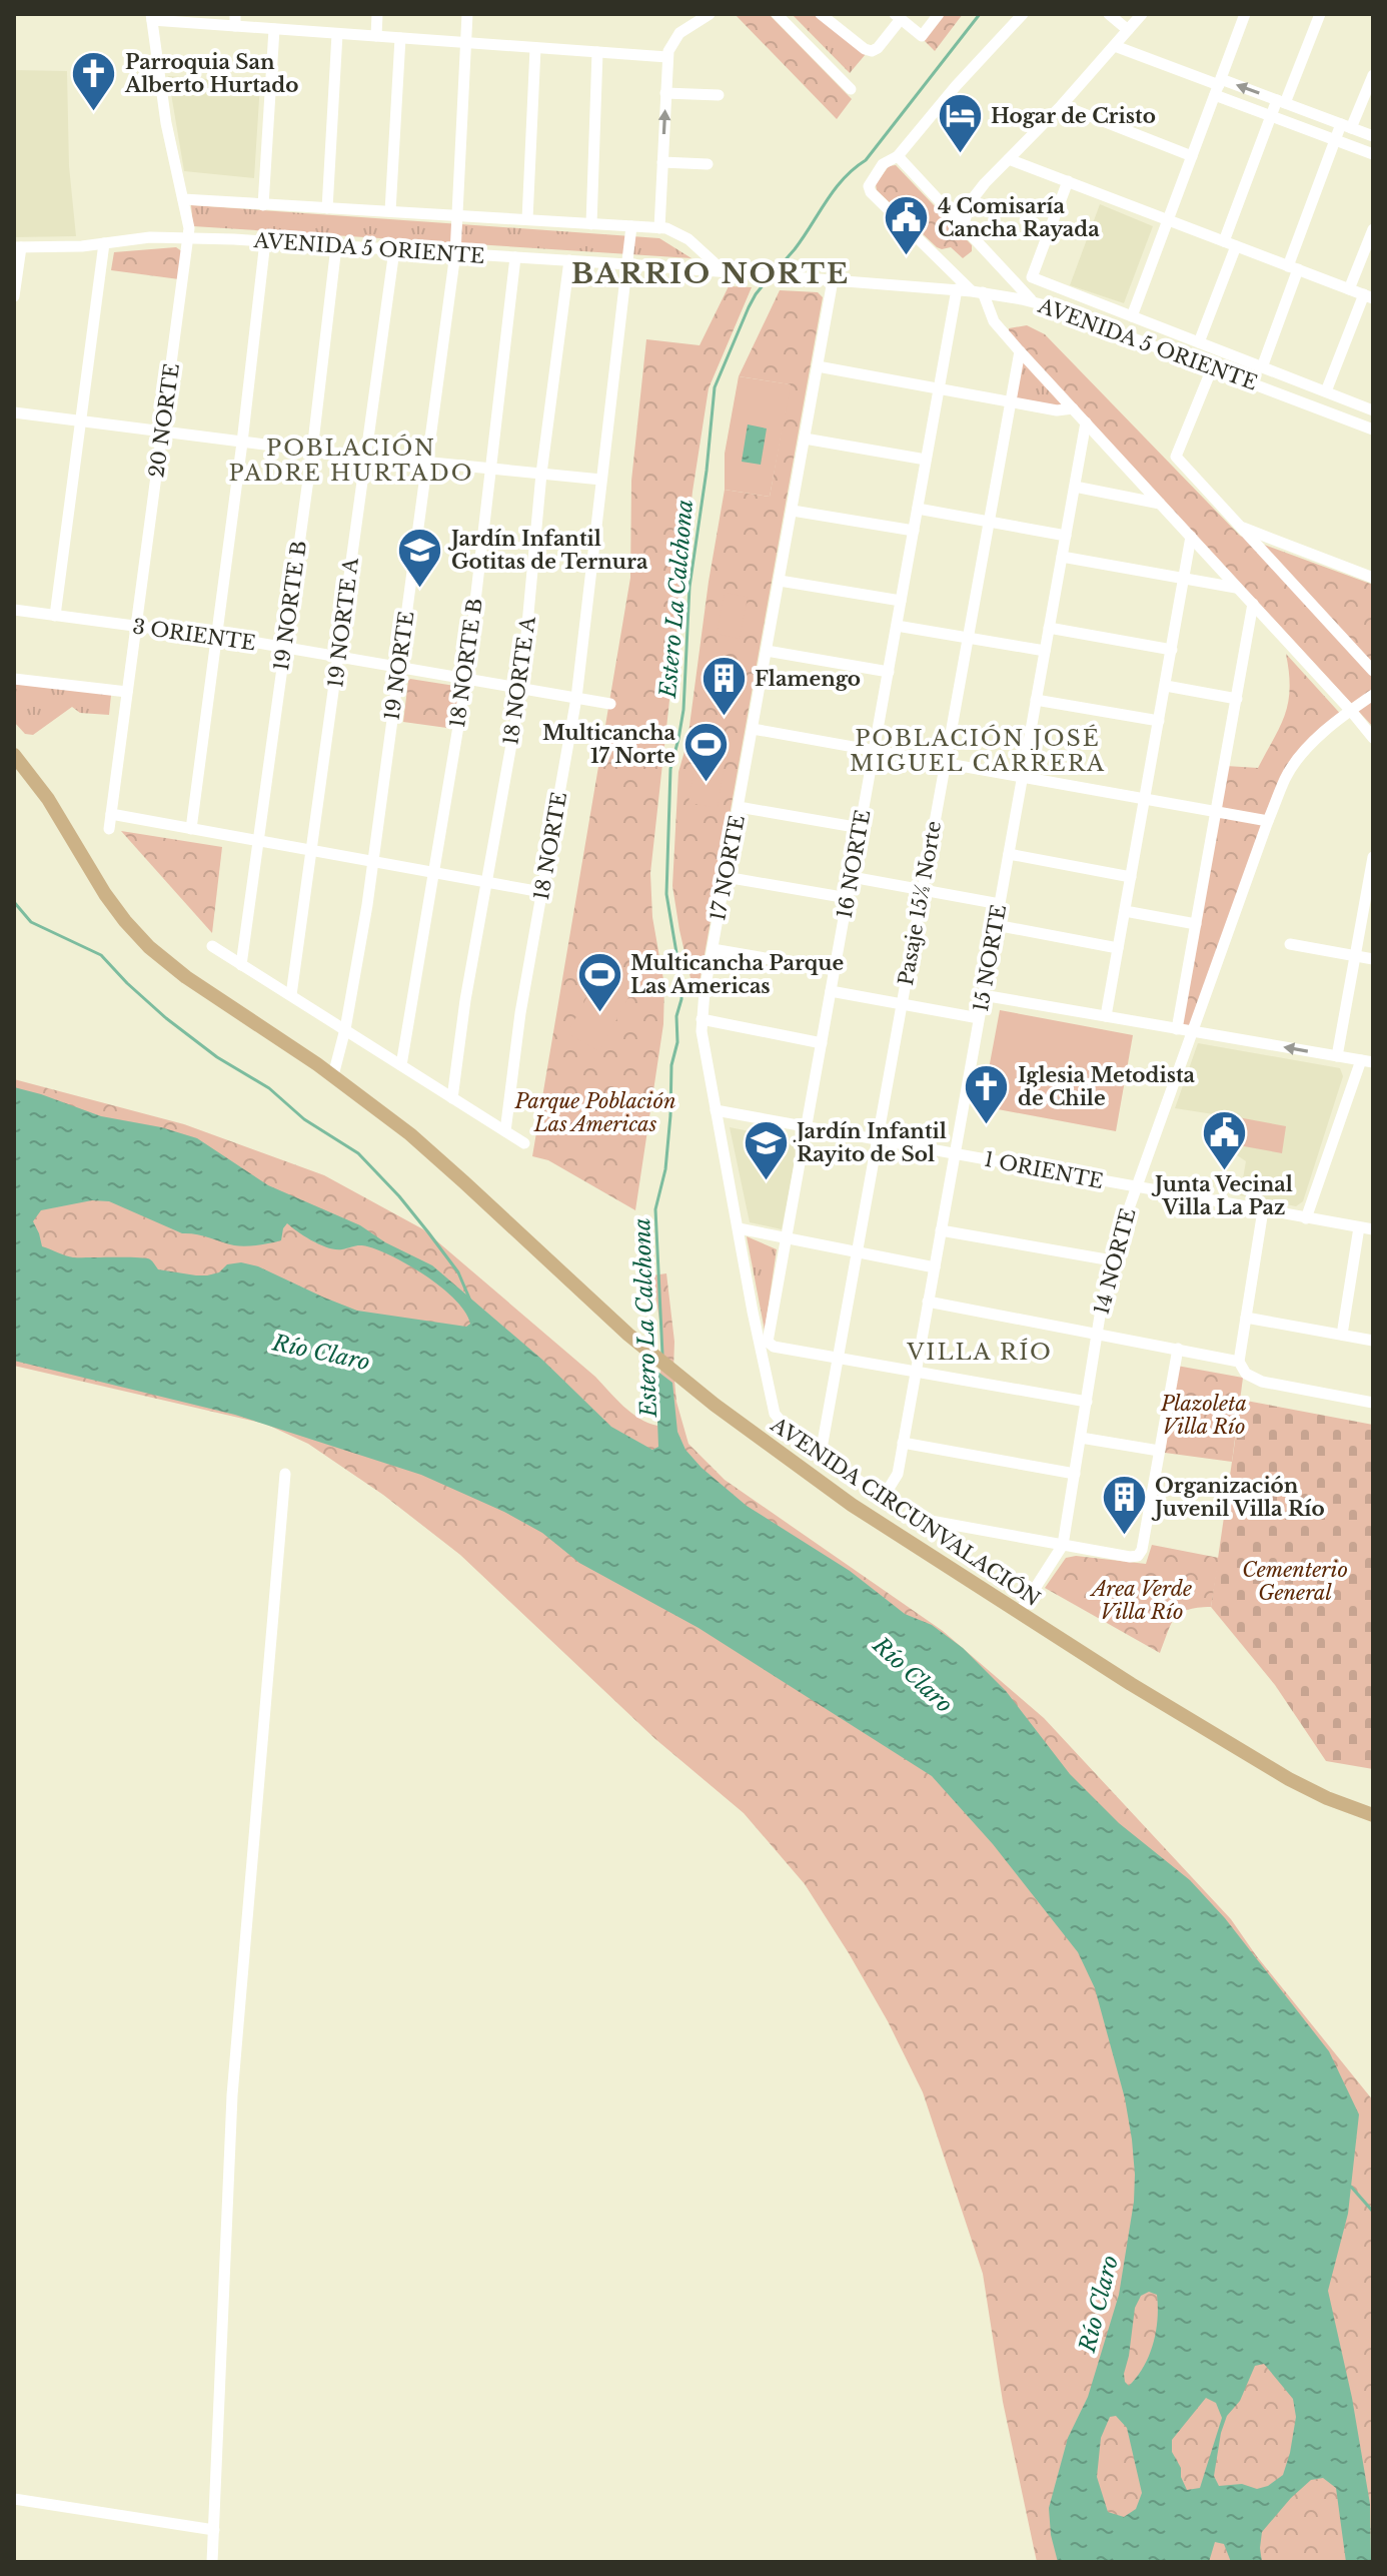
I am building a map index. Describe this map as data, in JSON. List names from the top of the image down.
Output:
{
  "streets": {
    "main road": ["AVENIDA CIRCUNVALACIÓN"],
    "street": [
      "AVENIDA 5 ORIENTE",
      "20 NORTE",
      "19 NORTE B",
      "19 NORTE A",
      "3 ORIENTE",
      "18 NORTE B",
      "19 NORTE",
      "18 NORTE A",
      "18 NORTE",
      "16 NORTE",
      "17 NORTE",
      "Pasaje 15½ Norte",
      "15 NORTE",
      "1 ORIENTE",
      "14 NORTE"
    ]
  },
  "crossings": [
    ["AVENIDA 5 ORIENTE", "20 NORTE"],
    ["AVENIDA 5 ORIENTE", "19 NORTE B"],
    ["AVENIDA 5 ORIENTE", "19 NORTE A"],
    ["AVENIDA 5 ORIENTE", "18 NORTE B"],
    ["AVENIDA 5 ORIENTE", "19 NORTE"],
    ["AVENIDA 5 ORIENTE", "18 NORTE A"],
    ["AVENIDA 5 ORIENTE", "18 NORTE"],
    ["AVENIDA 5 ORIENTE", "16 NORTE"],
    ["AVENIDA 5 ORIENTE", "17 NORTE"],
    ["20 NORTE", "3 ORIENTE"],
    ["19 NORTE B", "3 ORIENTE"],
    ["19 NORTE A", "3 ORIENTE"],
    ["3 ORIENTE", "18 NORTE B"],
    ["3 ORIENTE", "19 NORTE"],
    ["3 ORIENTE", "18 NORTE A"],
    ["3 ORIENTE", "18 NORTE"],
    ["19 NORTE", "AVENIDA CIRCUNVALACIÓN"],
    ["16 NORTE", "Pasaje 15½ Norte"],
    ["16 NORTE", "1 ORIENTE"],
    ["17 NORTE", "Pasaje 15½ Norte"],
    ["17 NORTE", "15 NORTE"],
    ["17 NORTE", "1 ORIENTE"],
    ["Pasaje 15½ Norte", "1 ORIENTE"],
    ["15 NORTE", "1 ORIENTE"],
    ["1 ORIENTE", "14 NORTE"],
    ["14 NORTE", "AVENIDA CIRCUNVALACIÓN"]
  ],
  "districts": [
    "BARRIO NORTE",
    "POBLACIÓN PADRE HURTADO",
    "POBLACIÓN JOSÉ MIGUEL CARRERA",
    "VILLA RÍO"
  ],
  "water": ["Estero La Calchona", "Río Claro"],
  "parks": [
    "Parque Población Las Americas",
    "Plazoleta Villa Río",
    "Cementerio General",
    "Area Verde Villa Río"
  ],
  "places": {
    "church": ["Parroquia San Alberto Hurtado", "Iglesia Metodista de Chile"],
    "hotel": ["Hogar de Cristo"],
    "public building": ["4 Comisaría Cancha Rayada", "Junta Vecinal Villa La Paz"],
    "school or university": ["Jardín Infantil Gotitas de Ternura", "Jardín Infantil Rayito de Sol"],
    "building": ["Flamengo", "Organización Juvenil Villa Río"],
    "sports": ["Multicancha 17 Norte", "Multicancha Parque Las Americas"]
  }
}
